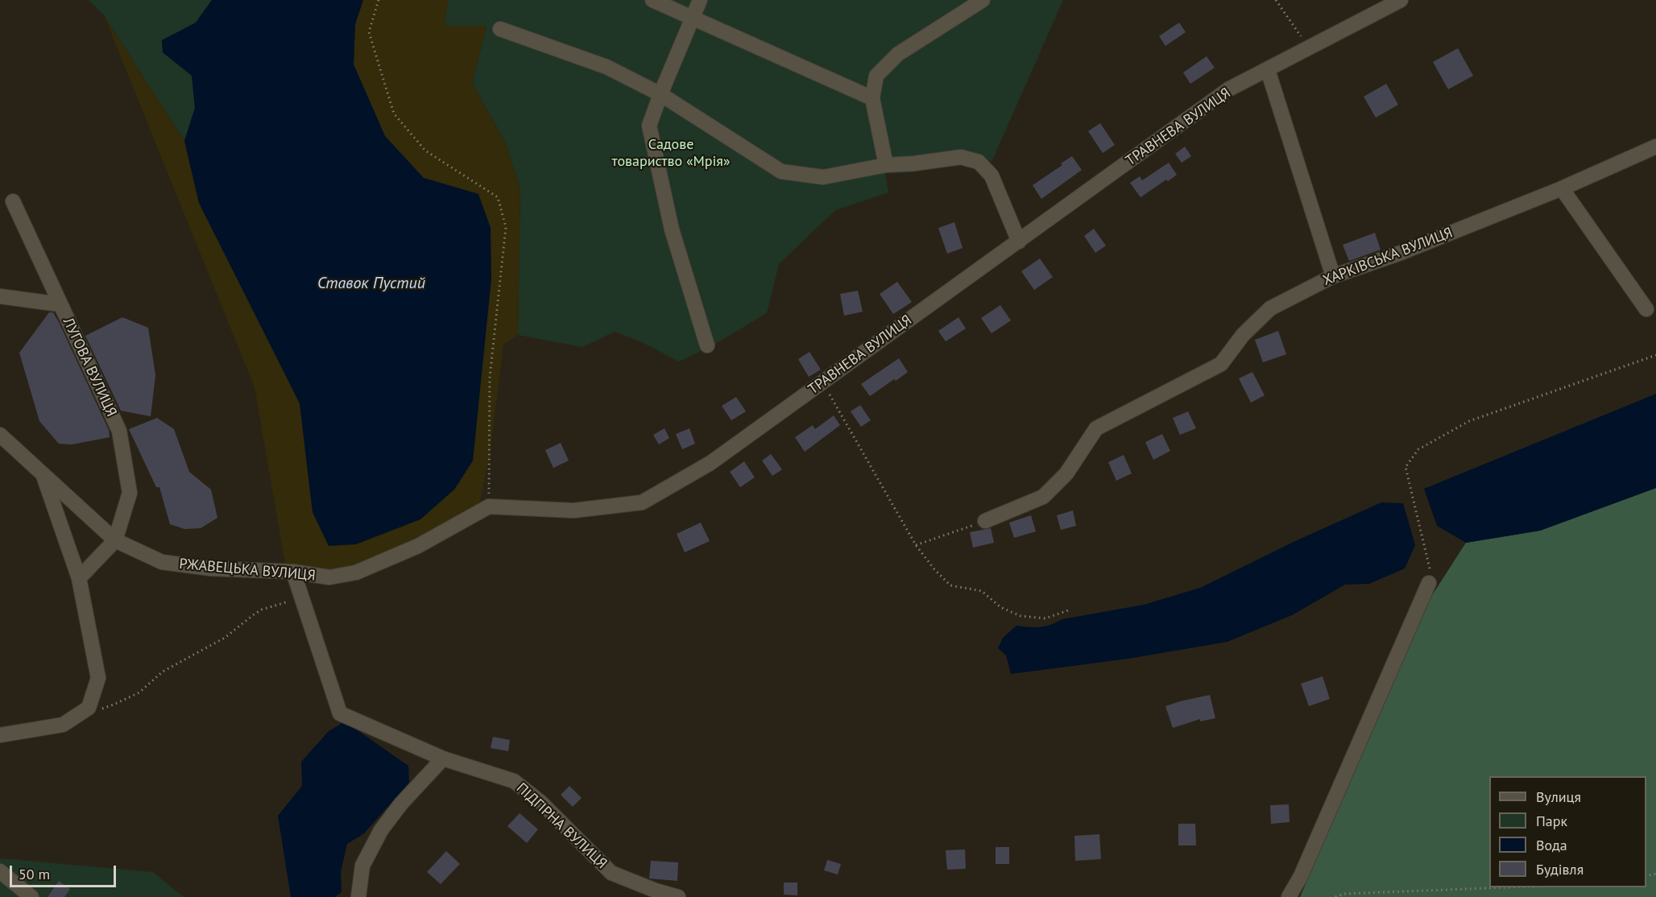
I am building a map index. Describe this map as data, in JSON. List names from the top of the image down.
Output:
{
  "streets": {
    "street": [
      "ТРАВНЕВА ВУЛИЦЯ",
      "ХАРКІВСЬКА ВУЛИЦЯ",
      "ЛУГОВА ВУЛИЦЯ",
      "РЖАВЕЦЬКА ВУЛИЦЯ",
      "ПІДГІРНА ВУЛИЦЯ"
    ]
  },
  "crossings": [
    ["ТРАВНЕВА ВУЛИЦЯ", "РЖАВЕЦЬКА ВУЛИЦЯ"],
    ["ЛУГОВА ВУЛИЦЯ", "РЖАВЕЦЬКА ВУЛИЦЯ"],
    ["РЖАВЕЦЬКА ВУЛИЦЯ", "ПІДГІРНА ВУЛИЦЯ"]
  ],
  "water": ["Ставок Пустий"],
  "parks": ["Садове товариство «Мрія»"],
  "legend": [
    "Вулиця",
    "Парк",
    "Вода",
    "Будівля"
  ],
  "scale_bar": "50 m"
}
